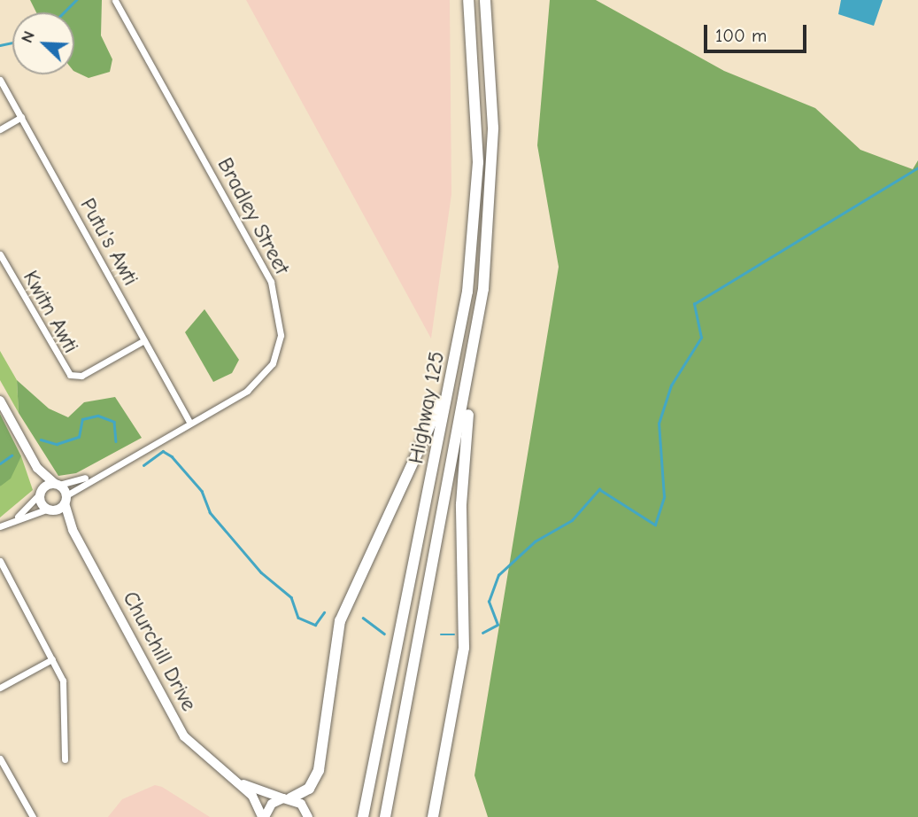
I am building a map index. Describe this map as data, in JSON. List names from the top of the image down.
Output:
{
  "streets": {
    "highway": ["Highway 125"],
    "main road": ["Churchill Drive"],
    "street": ["Bradley Street", "Putu's Awti", "Kwitn Awti"]
  },
  "crossings": [
    ["Bradley Street", "Putu's Awti"],
    ["Bradley Street", "Churchill Drive"],
    ["Putu's Awti", "Kwitn Awti"]
  ],
  "scale_bar": "100 m",
  "north": "top left"
}
